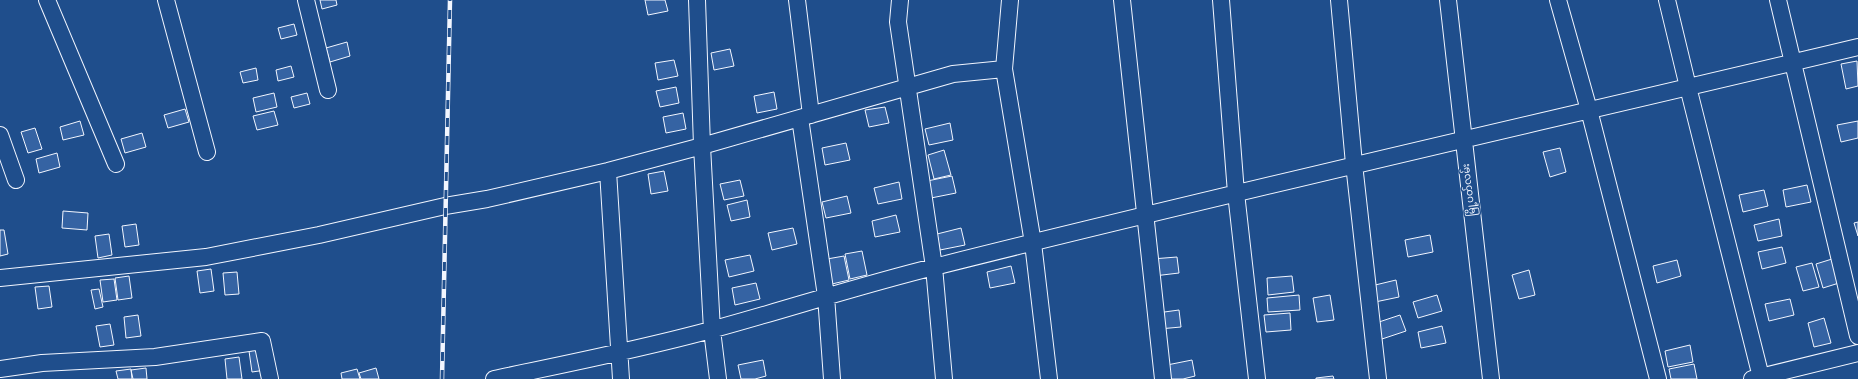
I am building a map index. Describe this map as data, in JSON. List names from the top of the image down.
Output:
{
  "streets": {
    "street": ["မြို့ပတ်လမ်း"]
  }
}
